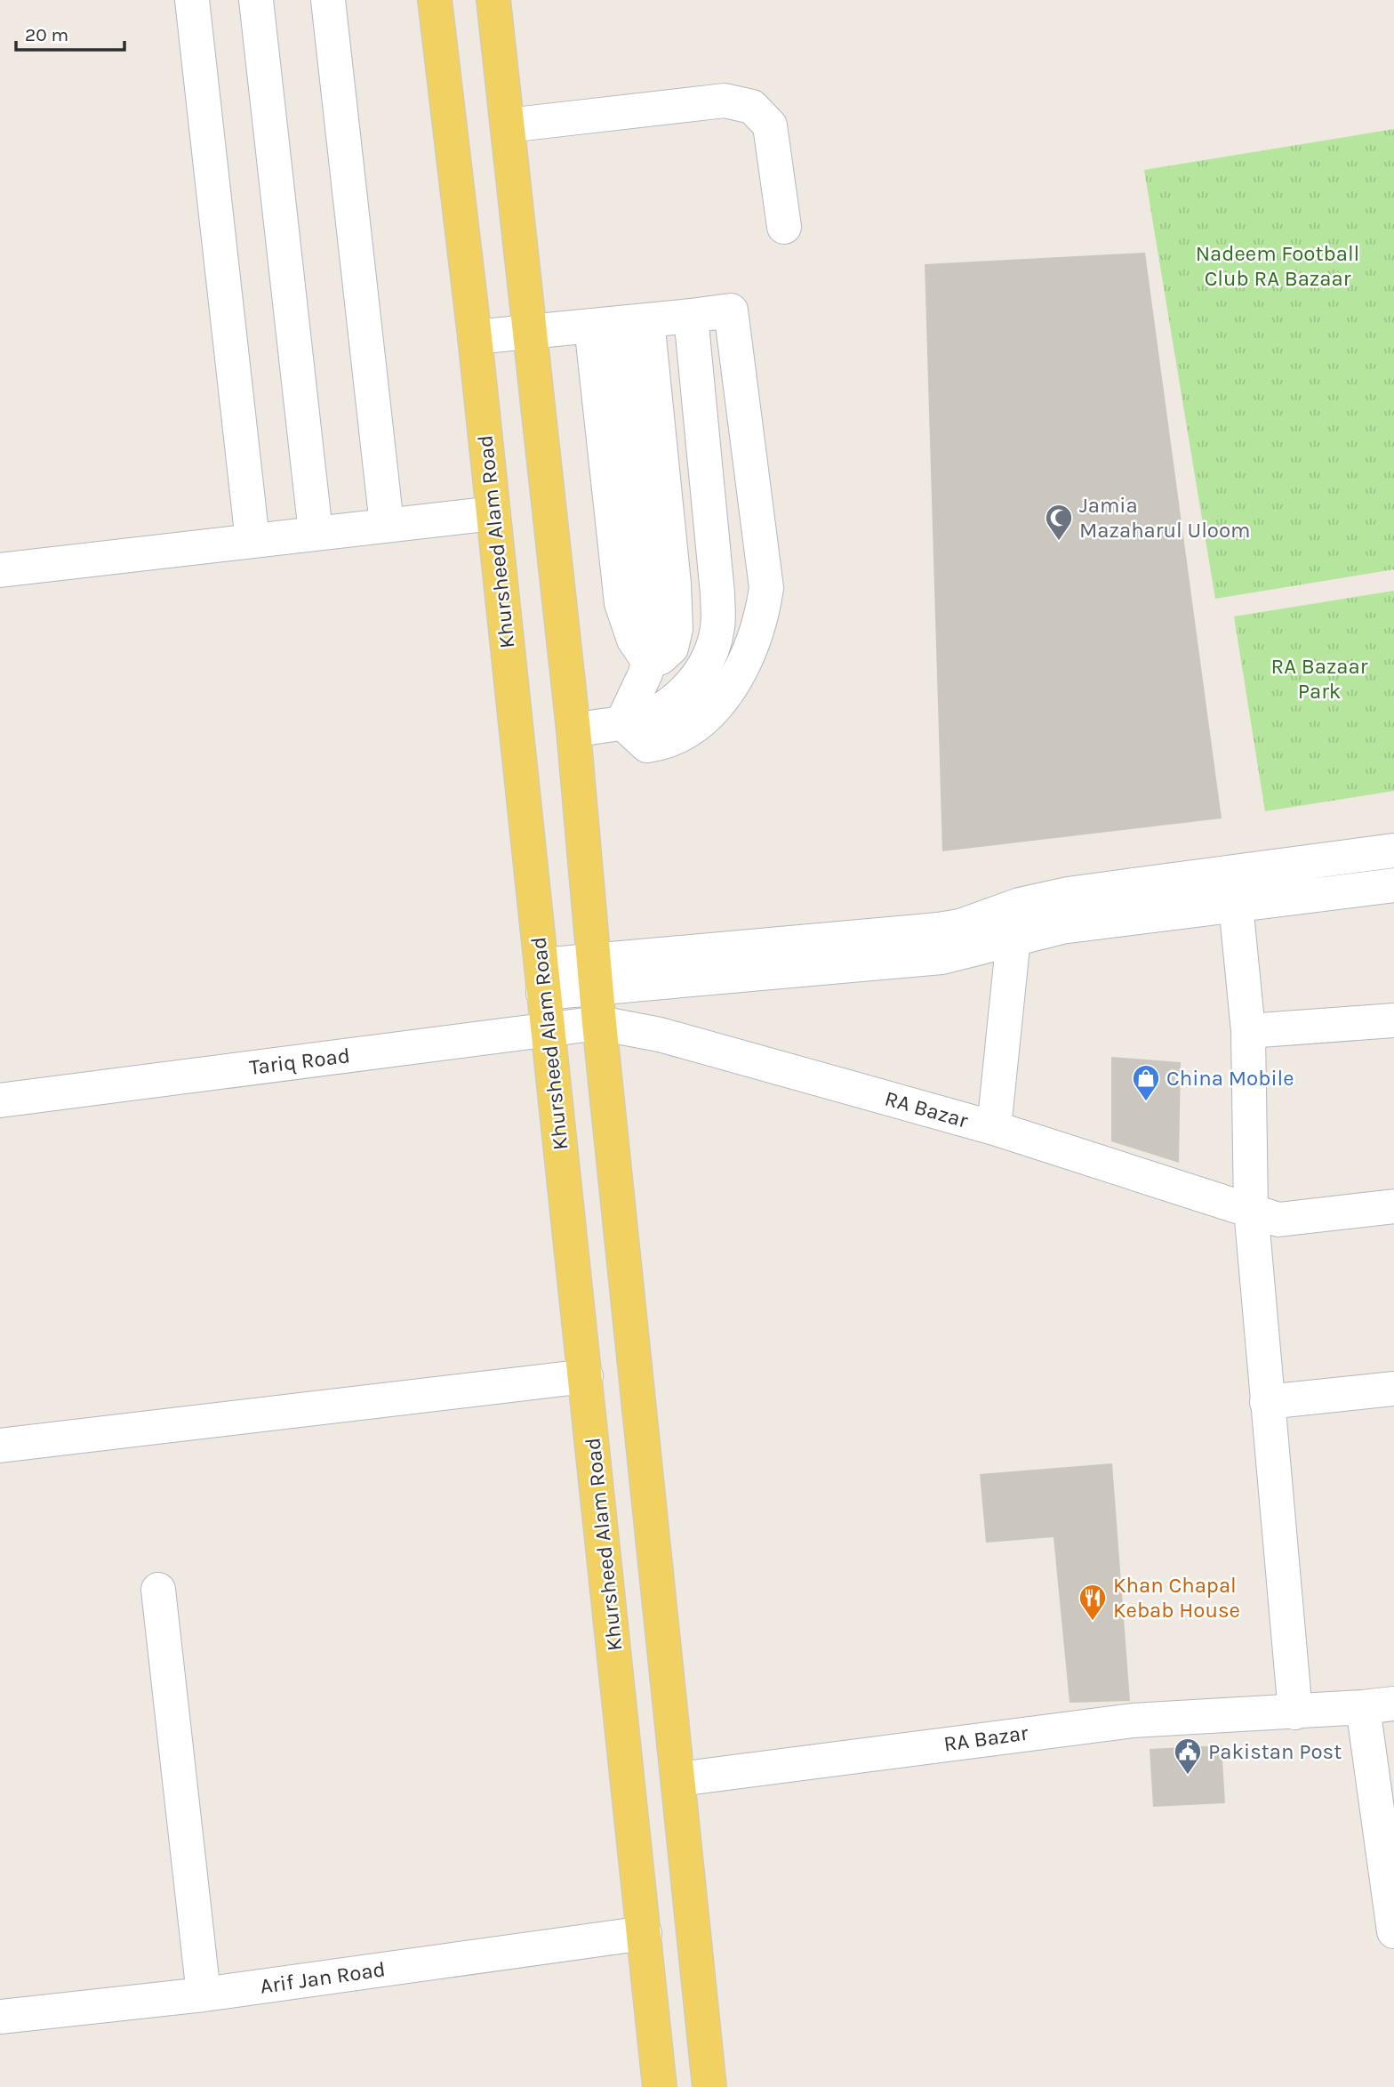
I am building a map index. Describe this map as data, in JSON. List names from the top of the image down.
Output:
{
  "streets": {
    "main road": ["Khursheed Alam Road"],
    "street": ["Tariq Road", "RA Bazar", "Arif Jan Road"]
  },
  "crossings": [
    ["Khursheed Alam Road", "Tariq Road"],
    ["Khursheed Alam Road", "Arif Jan Road"],
    ["Tariq Road", "RA Bazar"]
  ],
  "parks": ["Nadeem Football Club RA Bazaar", "RA Bazaar Park"],
  "places": {
    "mosque": ["Jamia Mazaharul Uloom"],
    "shop": ["China Mobile"],
    "restaurant": ["Khan Chapal Kebab House"],
    "public building": ["Pakistan Post"]
  },
  "scale_bar": "20 m"
}
